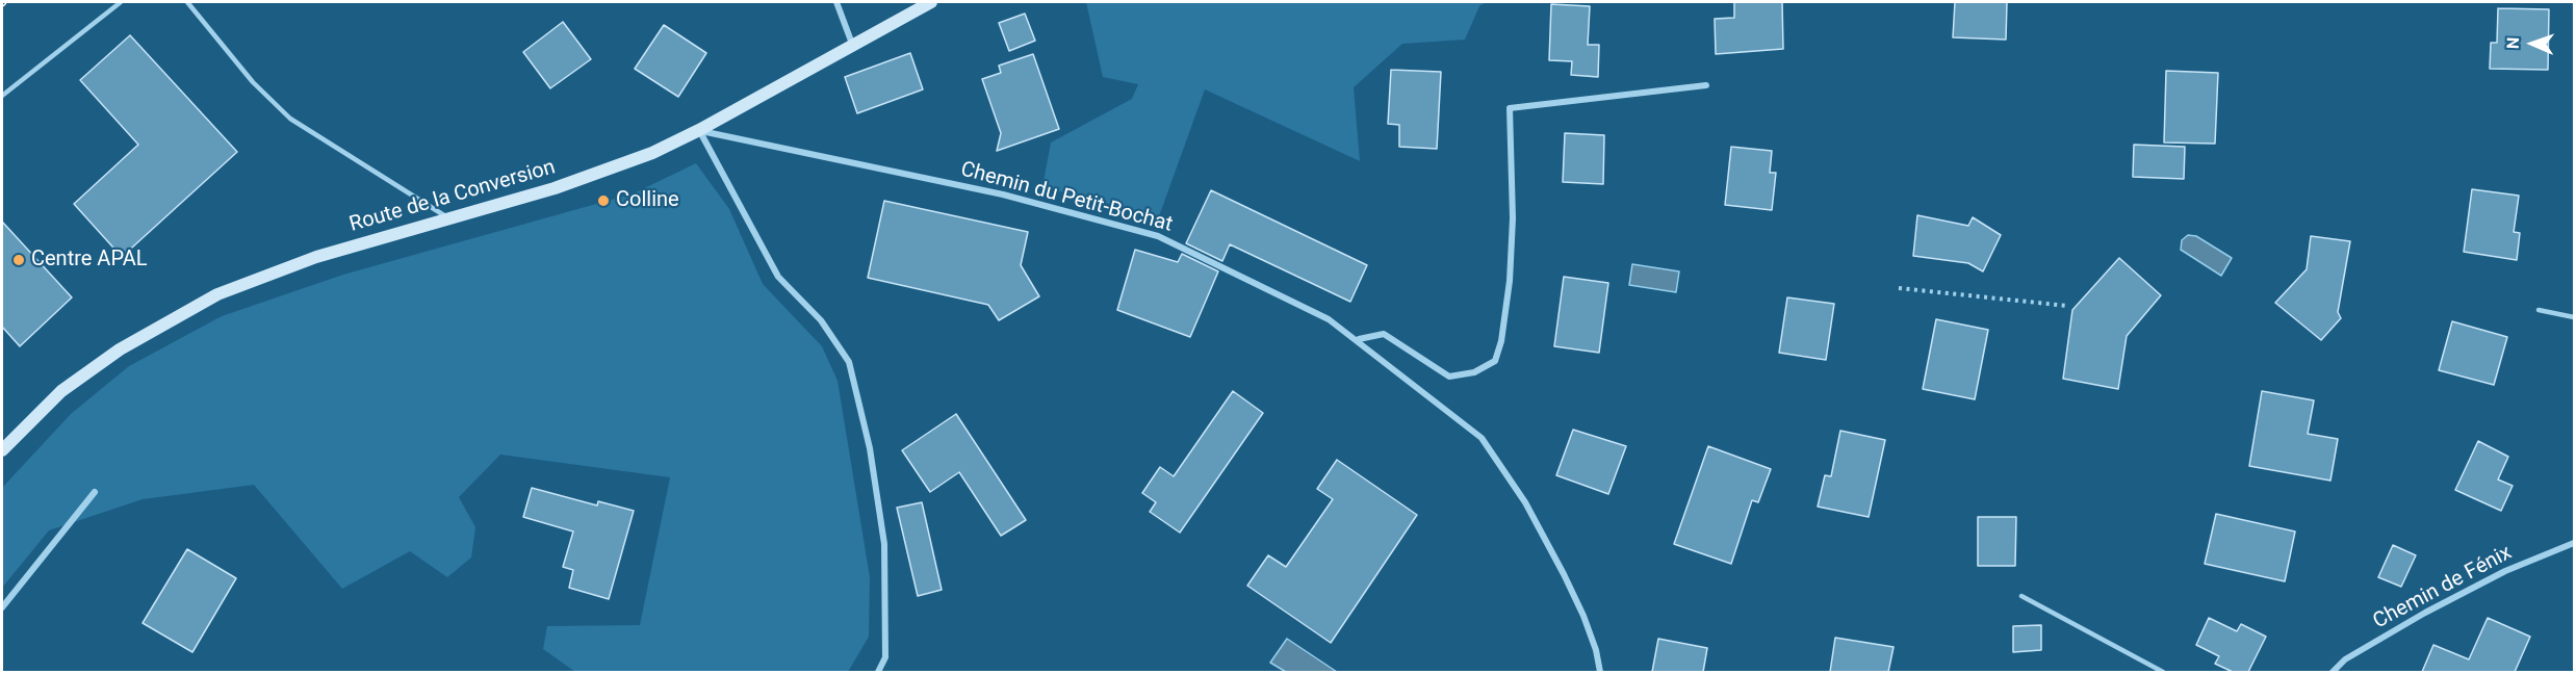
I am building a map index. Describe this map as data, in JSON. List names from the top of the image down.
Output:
{
  "streets": {
    "main road": ["Route de la Conversion"],
    "street": ["Chemin du Petit-Bochat", "Chemin de Fénix"]
  },
  "crossings": [
    ["Route de la Conversion", "Chemin du Petit-Bochat"]
  ],
  "places": ["Colline", "Centre APAL"],
  "north": "left"
}
